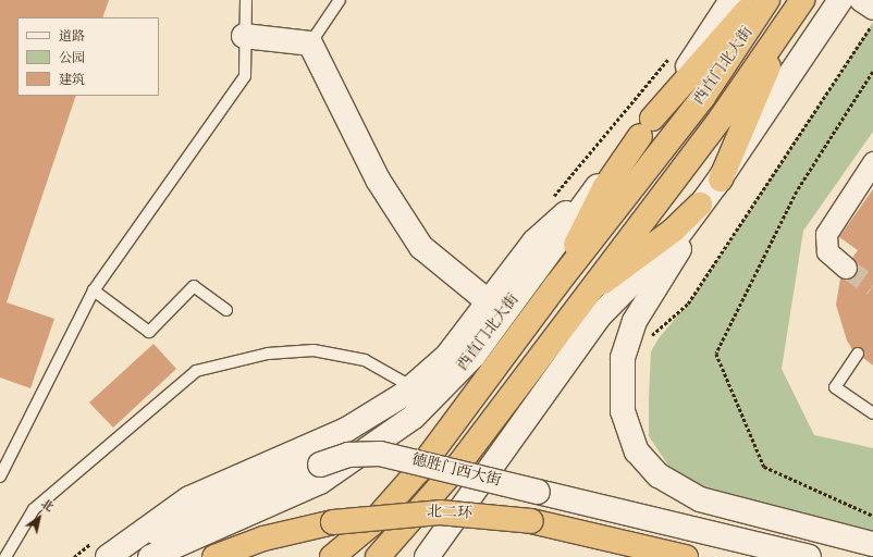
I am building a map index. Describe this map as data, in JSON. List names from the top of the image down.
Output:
{
  "streets": {
    "highway": ["西直门北大街", "北二环"],
    "street": ["德胜门西大街"]
  },
  "legend": ["道路", "公园", "建筑"],
  "north": "top right"
}
